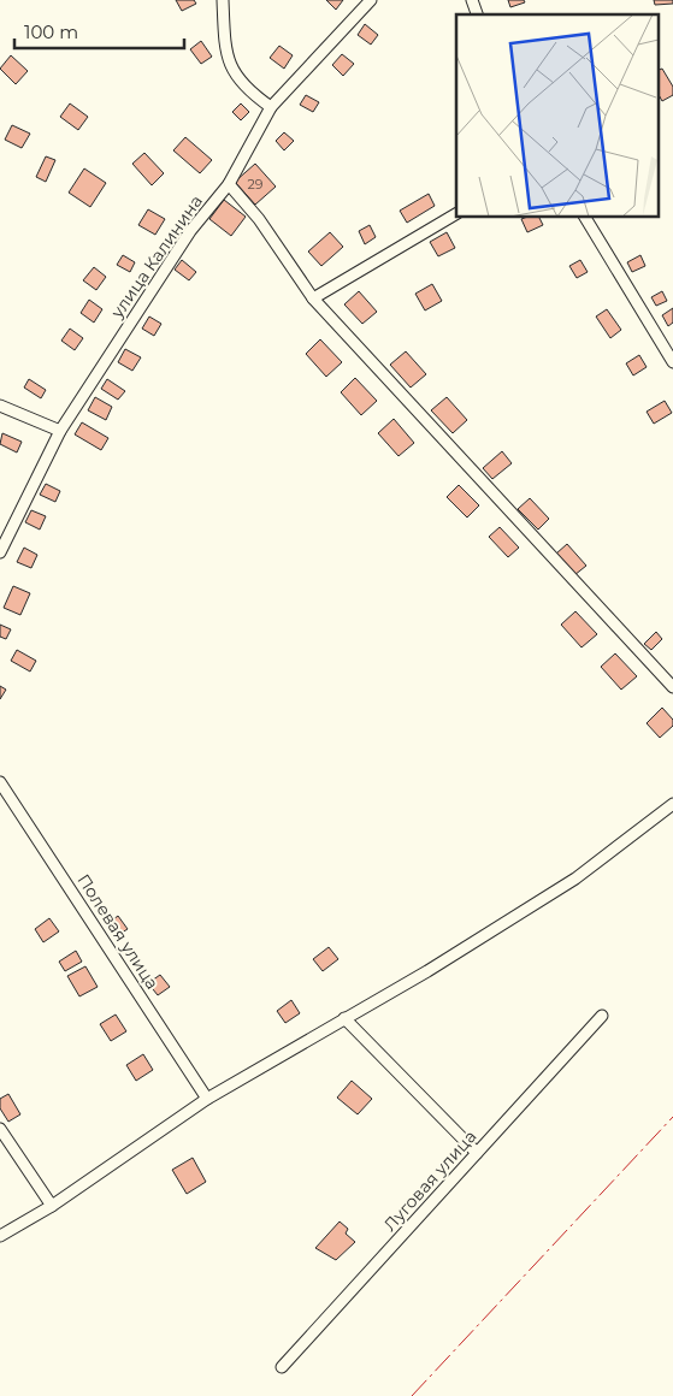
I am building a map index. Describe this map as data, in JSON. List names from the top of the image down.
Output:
{
  "streets": {
    "street": ["улица Калинина", "Полевая улица", "Луговая улица"]
  },
  "house_numbers": ["29"],
  "scale_bar": "100 m"
}
